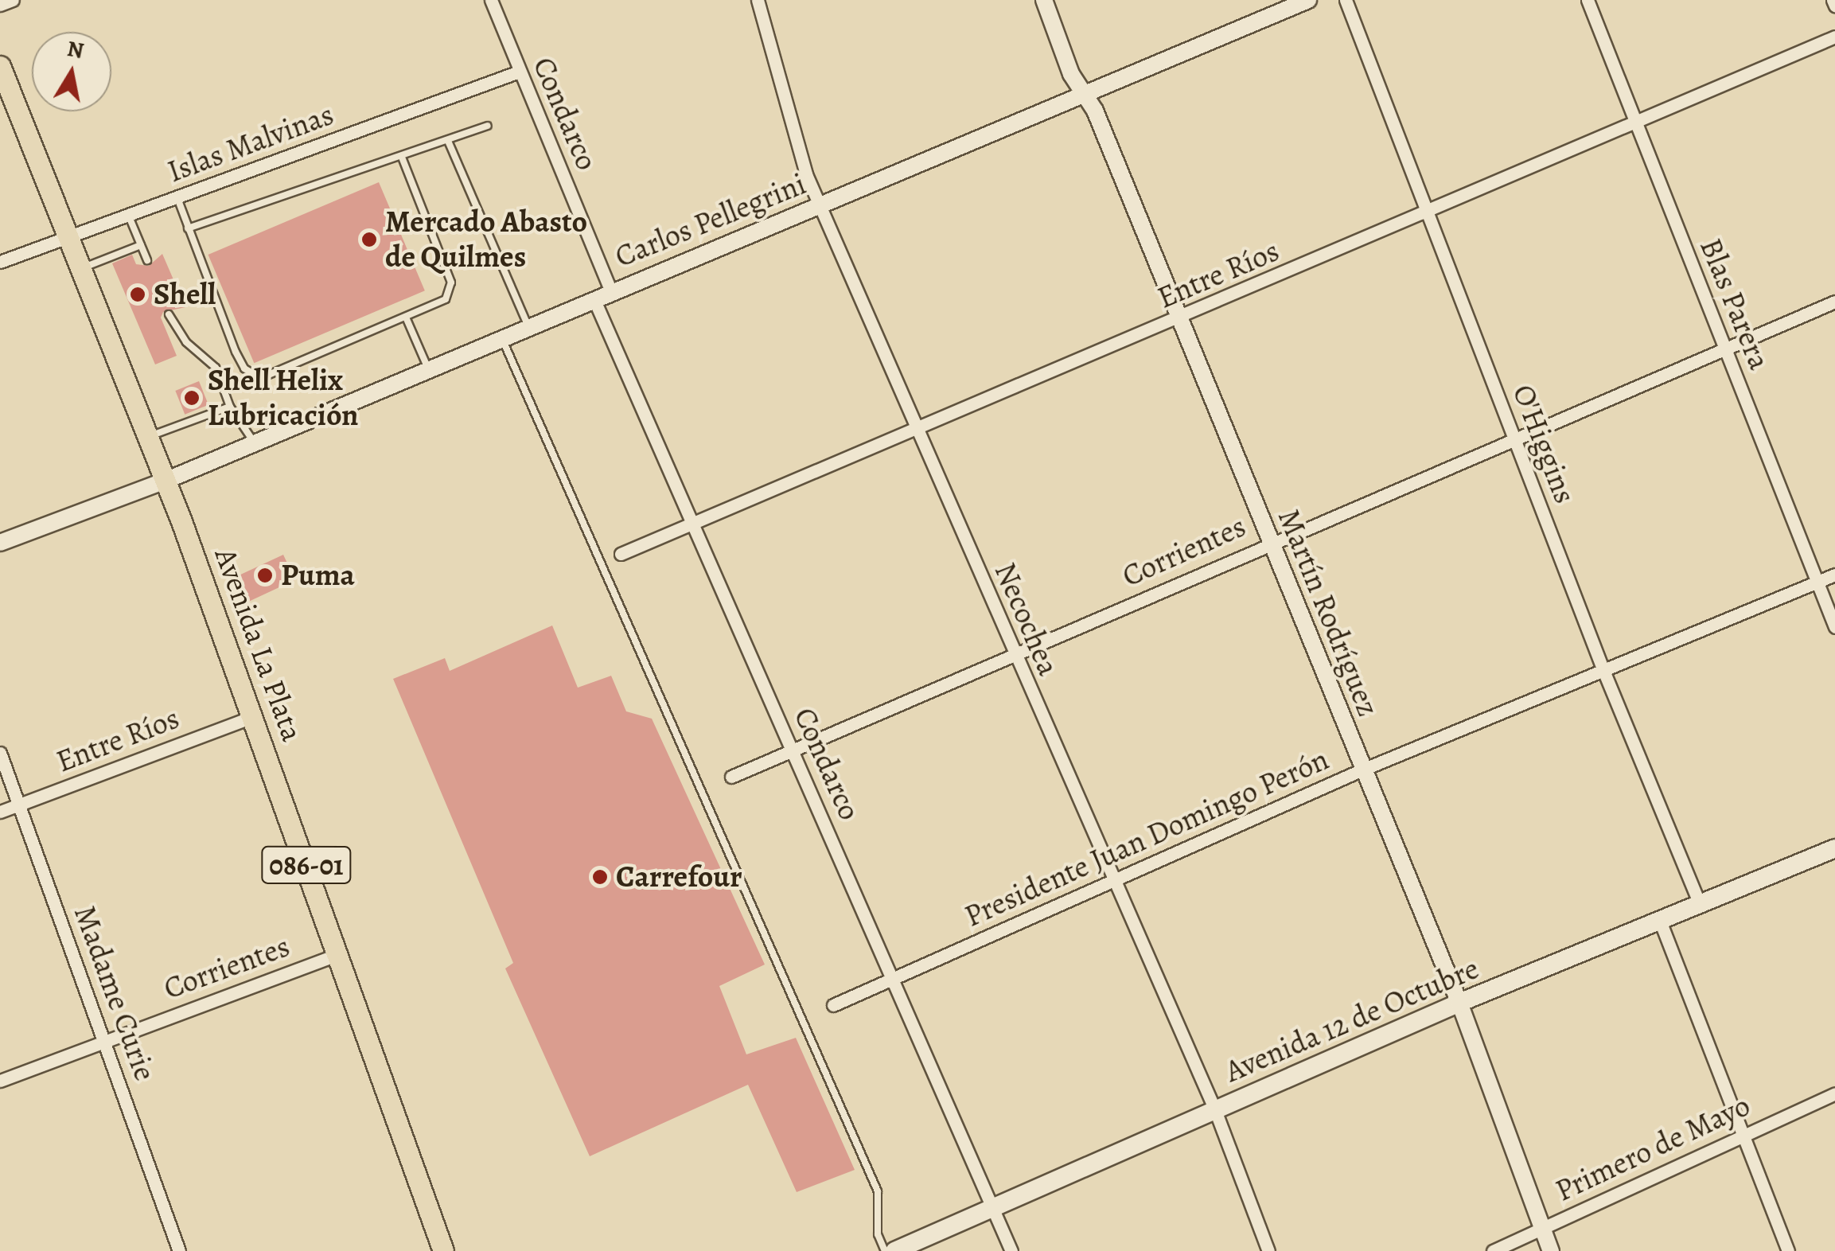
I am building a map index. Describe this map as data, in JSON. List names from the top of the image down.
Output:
{
  "streets": {
    "main road": ["Avenida La Plata", "086-01", "Avenida 12 de Octubre"],
    "street": [
      "Condarco",
      "Islas Malvinas",
      "Carlos Pellegrini",
      "Entre Ríos",
      "Blas Parera",
      "O'Higgins",
      "Corrientes",
      "Martín Rodríguez",
      "Necochea",
      "Presidente Juan Domingo Perón",
      "Madame Curie",
      "Primero de Mayo"
    ]
  },
  "crossings": [
    ["Condarco", "Islas Malvinas"],
    ["Condarco", "Carlos Pellegrini"],
    ["Condarco", "Entre Ríos"],
    ["Condarco", "Corrientes"],
    ["Condarco", "Presidente Juan Domingo Perón"],
    ["Condarco", "Avenida 12 de Octubre"],
    ["Islas Malvinas", "Avenida La Plata"],
    ["Carlos Pellegrini", "Martín Rodríguez"],
    ["Carlos Pellegrini", "Necochea"],
    ["Carlos Pellegrini", "Avenida La Plata"],
    ["Entre Ríos", "Blas Parera"],
    ["Entre Ríos", "O'Higgins"],
    ["Entre Ríos", "Martín Rodríguez"],
    ["Entre Ríos", "Necochea"],
    ["Entre Ríos", "Avenida La Plata"],
    ["Entre Ríos", "Madame Curie"],
    ["Blas Parera", "Corrientes"],
    ["Blas Parera", "Presidente Juan Domingo Perón"],
    ["O'Higgins", "Corrientes"],
    ["O'Higgins", "Presidente Juan Domingo Perón"],
    ["O'Higgins", "Avenida 12 de Octubre"],
    ["Corrientes", "Martín Rodríguez"],
    ["Corrientes", "Necochea"],
    ["Corrientes", "Avenida La Plata"],
    ["Corrientes", "Madame Curie"],
    ["Martín Rodríguez", "Presidente Juan Domingo Perón"],
    ["Martín Rodríguez", "Avenida 12 de Octubre"],
    ["Martín Rodríguez", "Primero de Mayo"],
    ["Necochea", "Presidente Juan Domingo Perón"],
    ["Necochea", "Avenida 12 de Octubre"]
  ],
  "places": [
    "Mercado Abasto de Quilmes",
    "Shell",
    "Shell Helix Lubricación",
    "Puma",
    "Carrefour"
  ],
  "north": "top"
}
